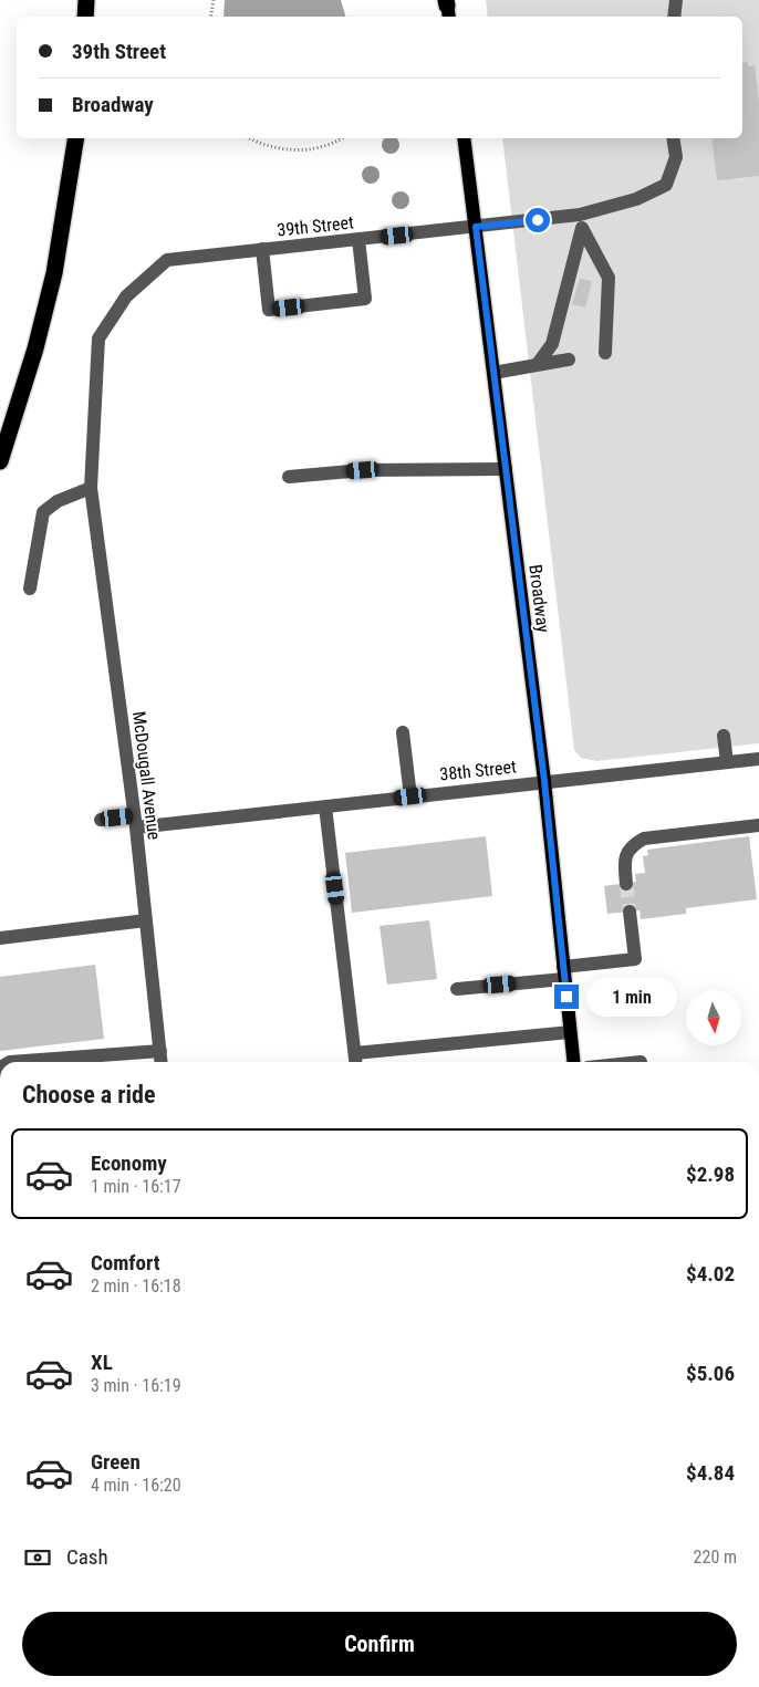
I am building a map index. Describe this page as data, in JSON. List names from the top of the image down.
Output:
{
  "streets": {
    "main road": ["Broadway"],
    "street": ["39th Street", "38th Street", "McDougall Avenue"]
  },
  "crossings": [
    ["39th Street", "Broadway"],
    ["39th Street", "McDougall Avenue"],
    ["Broadway", "38th Street"],
    ["38th Street", "McDougall Avenue"]
  ],
  "north": "bottom",
  "page": {
    "banner": ["39th Street", "Broadway"],
    "bubble": "1 min",
    "heading": "Choose a ride",
    "list": [
      {
        "name": "Economy",
        "note": "1 min · 16:17",
        "value": "$2.98"
      },
      {
        "name": "Comfort",
        "note": "2 min · 16:18",
        "value": "$4.02"
      },
      {
        "name": "XL",
        "note": "3 min · 16:19",
        "value": "$5.06"
      },
      {
        "name": "Green",
        "note": "4 min · 16:20",
        "value": "$4.84"
      }
    ],
    "pay": ["Cash", "220 m"],
    "buttons": "Confirm"
  }
}
